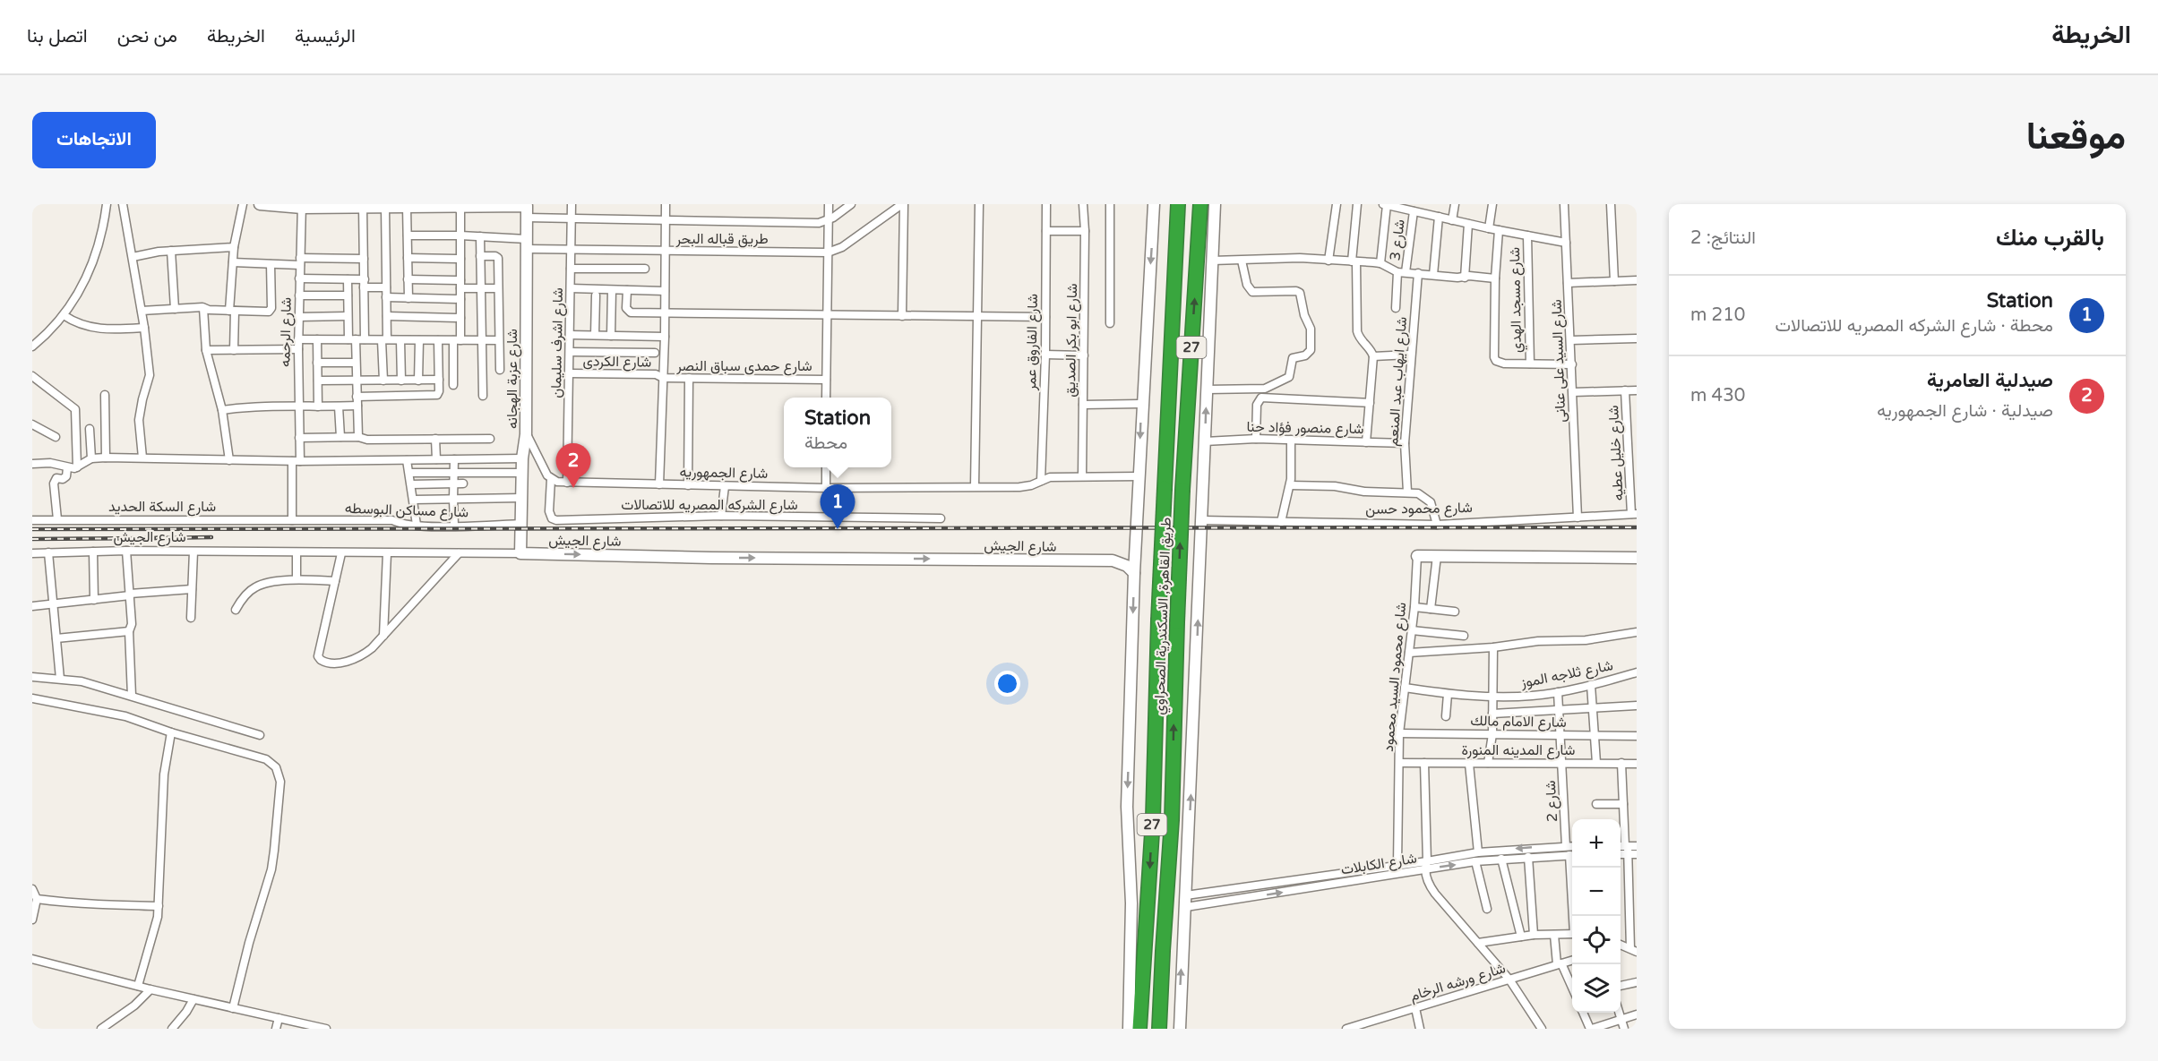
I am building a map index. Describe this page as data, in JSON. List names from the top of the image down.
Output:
{
  "streets": {
    "highway": ["27", "طريق القاهرة, الاسكندرية الصحراوي"],
    "street": [
      "طريق قباله البحر",
      "شارع 3",
      "شارع مسجد الهدي",
      "شارع الرحمه",
      "شارع ابو بكر الصديق",
      "شارع الفاروق عمر",
      "شارع اشرف سليمان",
      "شارع الكردى",
      "شارع السيد على عنانى",
      "شارع حمدى سباق النصر",
      "شارع عزبة الهجانه",
      "شارع ايهاب عبد المنعم",
      "شارع منصور فؤاد حنا",
      "شارع خليل عطيه",
      "شارع الجمهوريه",
      "شارع الشركه المصريه للاتصالات",
      "شارع السكة الحديد",
      "شارع محمود حسن",
      "شارع مساكن البوسطه",
      "شارع الجيش",
      "شارع ثلاجه الموز",
      "شارع محمود السيد محمود",
      "شارع الامام مالك",
      "شارع المدينه المنورة",
      "شارع 2",
      "شارع الكابلات",
      "شارع ورشه الرخام"
    ]
  },
  "crossings": [
    ["طريق قباله البحر", "شارع اشرف سليمان"],
    ["طريق قباله البحر", "شارع عزبة الهجانه"],
    ["شارع الرحمه", "شارع السكة الحديد"],
    ["شارع الرحمه", "شارع مساكن البوسطه"],
    ["شارع ابو بكر الصديق", "شارع الجمهوريه"],
    ["شارع الفاروق عمر", "شارع الجمهوريه"],
    ["شارع اشرف سليمان", "شارع الكردى"],
    ["شارع اشرف سليمان", "شارع الجمهوريه"],
    ["شارع الكردى", "شارع حمدى سباق النصر"],
    ["شارع السيد على عنانى", "شارع محمود حسن"],
    ["شارع عزبة الهجانه", "شارع مساكن البوسطه"],
    ["شارع عزبة الهجانه", "شارع الجيش"],
    ["شارع ايهاب عبد المنعم", "شارع منصور فؤاد حنا"],
    ["شارع خليل عطيه", "شارع محمود حسن"],
    ["شارع الجمهوريه", "شارع الشركه المصريه للاتصالات"],
    ["شارع السكة الحديد", "شارع مساكن البوسطه"],
    ["شارع ثلاجه الموز", "شارع محمود السيد محمود"],
    ["شارع ثلاجه الموز", "شارع 2"],
    ["شارع محمود السيد محمود", "شارع الامام مالك"],
    ["شارع محمود السيد محمود", "شارع المدينه المنورة"],
    ["شارع محمود السيد محمود", "شارع الكابلات"],
    ["شارع الامام مالك", "شارع 2"],
    ["شارع المدينه المنورة", "شارع 2"],
    ["شارع 2", "شارع الكابلات"]
  ],
  "one_way": ["شارع الجيش"],
  "page": {
    "header": "الخريطة",
    "nav": [
      "الرئيسية",
      "الخريطة",
      "من نحن",
      "اتصل بنا"
    ],
    "title": "موقعنا",
    "buttons": "الاتجاهات",
    "heading": ["بالقرب منك", "النتائج: 2"],
    "list": [
      {
        "mark": "1",
        "name": "Station",
        "note": "محطة · شارع الشركه المصريه للاتصالات",
        "value": "210 m"
      },
      {
        "mark": "2",
        "name": "صيدلية العامرية",
        "note": "صيدلية · شارع الجمهوريه",
        "value": "430 m"
      }
    ],
    "popup": ["Station", "محطة"],
    "pins": ["2", "1"],
    "map_buttons": ["+", "−"]
  }
}
